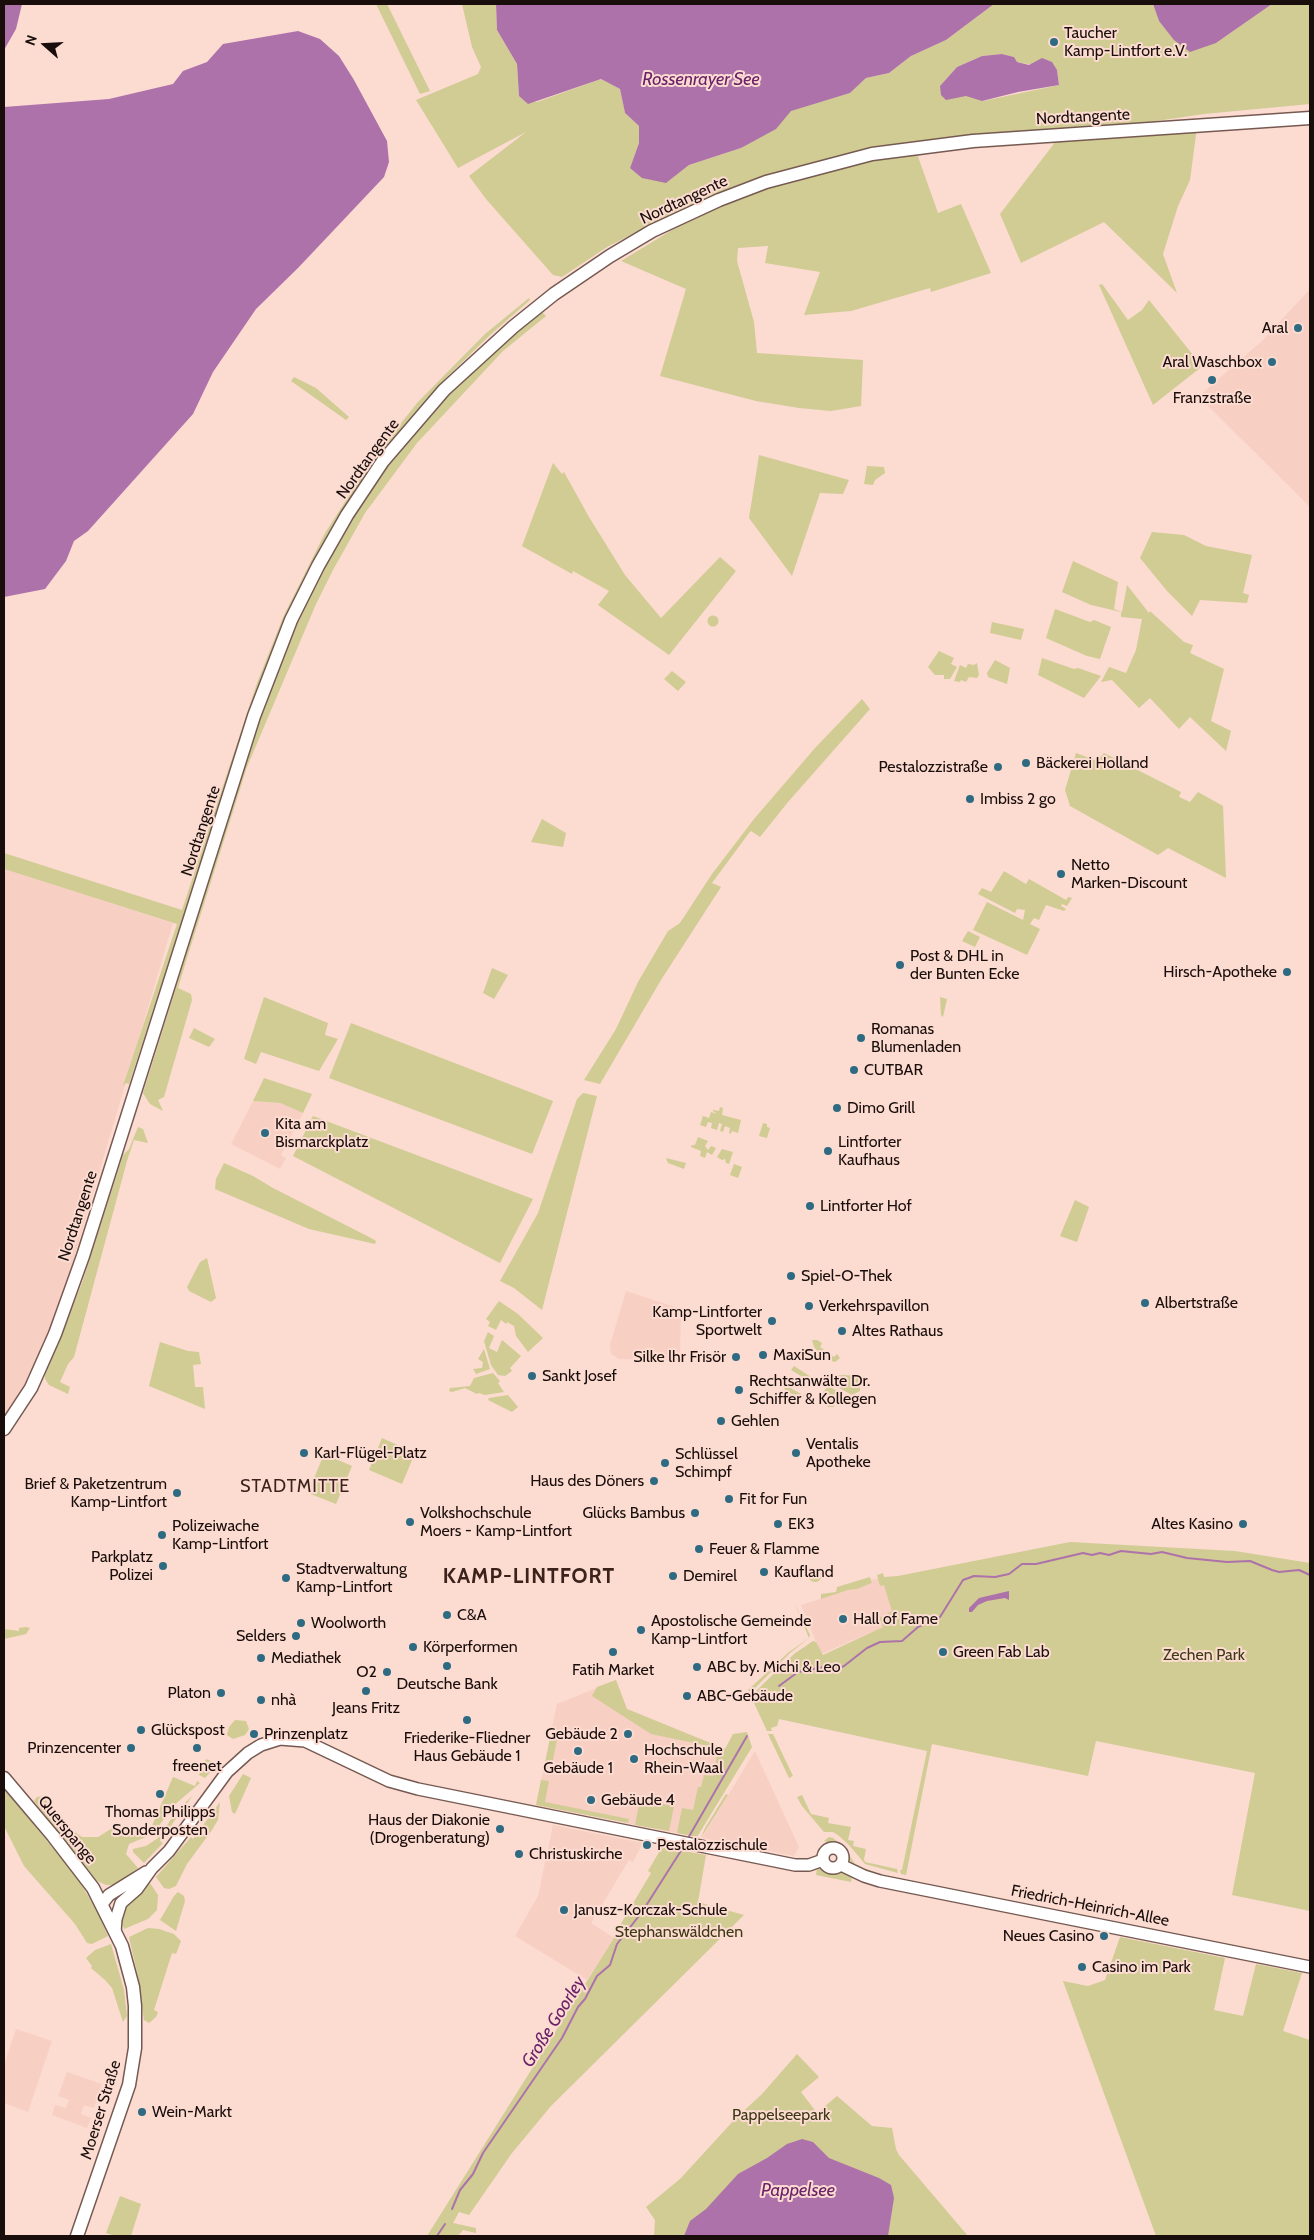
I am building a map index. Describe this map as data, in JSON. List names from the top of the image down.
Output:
{
  "streets": {
    "main road": [
      "Nordtangente",
      "Querspange",
      "Friedrich-Heinrich-Allee",
      "Moerser Straße"
    ]
  },
  "crossings": [
    ["Querspange", "Moerser Straße"]
  ],
  "districts": ["STADTMITTE", "KAMP-LINTFORT"],
  "water": ["Rossenrayer See", "Große Goorley", "Pappelsee"],
  "parks": ["Zechen Park", "Stephanswäldchen", "Pappelseepark"],
  "places": [
    "Taucher Kamp-Lintfort e.V.",
    "Aral",
    "Aral Waschbox",
    "Franzstraße",
    "Bäckerei Holland",
    "Pestalozzistraße",
    "Imbiss 2 go",
    "Netto Marken-Discount",
    "Post & DHL in der Bunten Ecke",
    "Hirsch-Apotheke",
    "Romanas Blumenladen",
    "CUTBAR",
    "Dimo Grill",
    "Kita am Bismarckplatz",
    "Lintforter Kaufhaus",
    "Lintforter Hof",
    "Spiel-O-Thek",
    "Albertstraße",
    "Verkehrspavillon",
    "Kamp-Lintforter Sportwelt",
    "Altes Rathaus",
    "MaxiSun",
    "Silke lhr Frisör",
    "Sankt Josef",
    "Rechtsanwälte Dr. Schiffer & Kollegen",
    "Gehlen",
    "Karl-Flügel-Platz",
    "Ventalis Apotheke",
    "Schlüssel Schimpf",
    "Haus des Döners",
    "Brief & Paketzentrum Kamp-Lintfort",
    "Fit for Fun",
    "Glücks Bambus",
    "Volkshochschule Moers - Kamp-Lintfort",
    "EK3",
    "Altes Kasino",
    "Polizeiwache Kamp-Lintfort",
    "Feuer & Flamme",
    "Parkplatz Polizei",
    "Kaufland",
    "Demirel",
    "Stadtverwaltung Kamp-Lintfort",
    "C&A",
    "Hall of Fame",
    "Woolworth",
    "Apostolische Gemeinde Kamp-Lintfort",
    "Selders",
    "Körperformen",
    "Fatih Market",
    "Green Fab Lab",
    "Mediathek",
    "Deutsche Bank",
    "ABC by. Michi & Leo",
    "O2",
    "Jeans Fritz",
    "Platon",
    "ABC-Gebäude",
    "nhà",
    "Friederike-Fliedner Haus Gebäude 1",
    "Glückspost",
    "Prinzenplatz",
    "Gebäude 2",
    "Prinzencenter",
    "freenet",
    "Gebäude 1",
    "Hochschule Rhein-Waal",
    "Thomas Philipps Sonderposten",
    "Gebäude 4",
    "Haus der Diakonie (Drogenberatung)",
    "Pestalozzischule",
    "Christuskirche",
    "Janusz-Korczak-Schule",
    "Neues Casino",
    "Casino im Park",
    "Wein-Markt"
  ],
  "north": "left"
}
